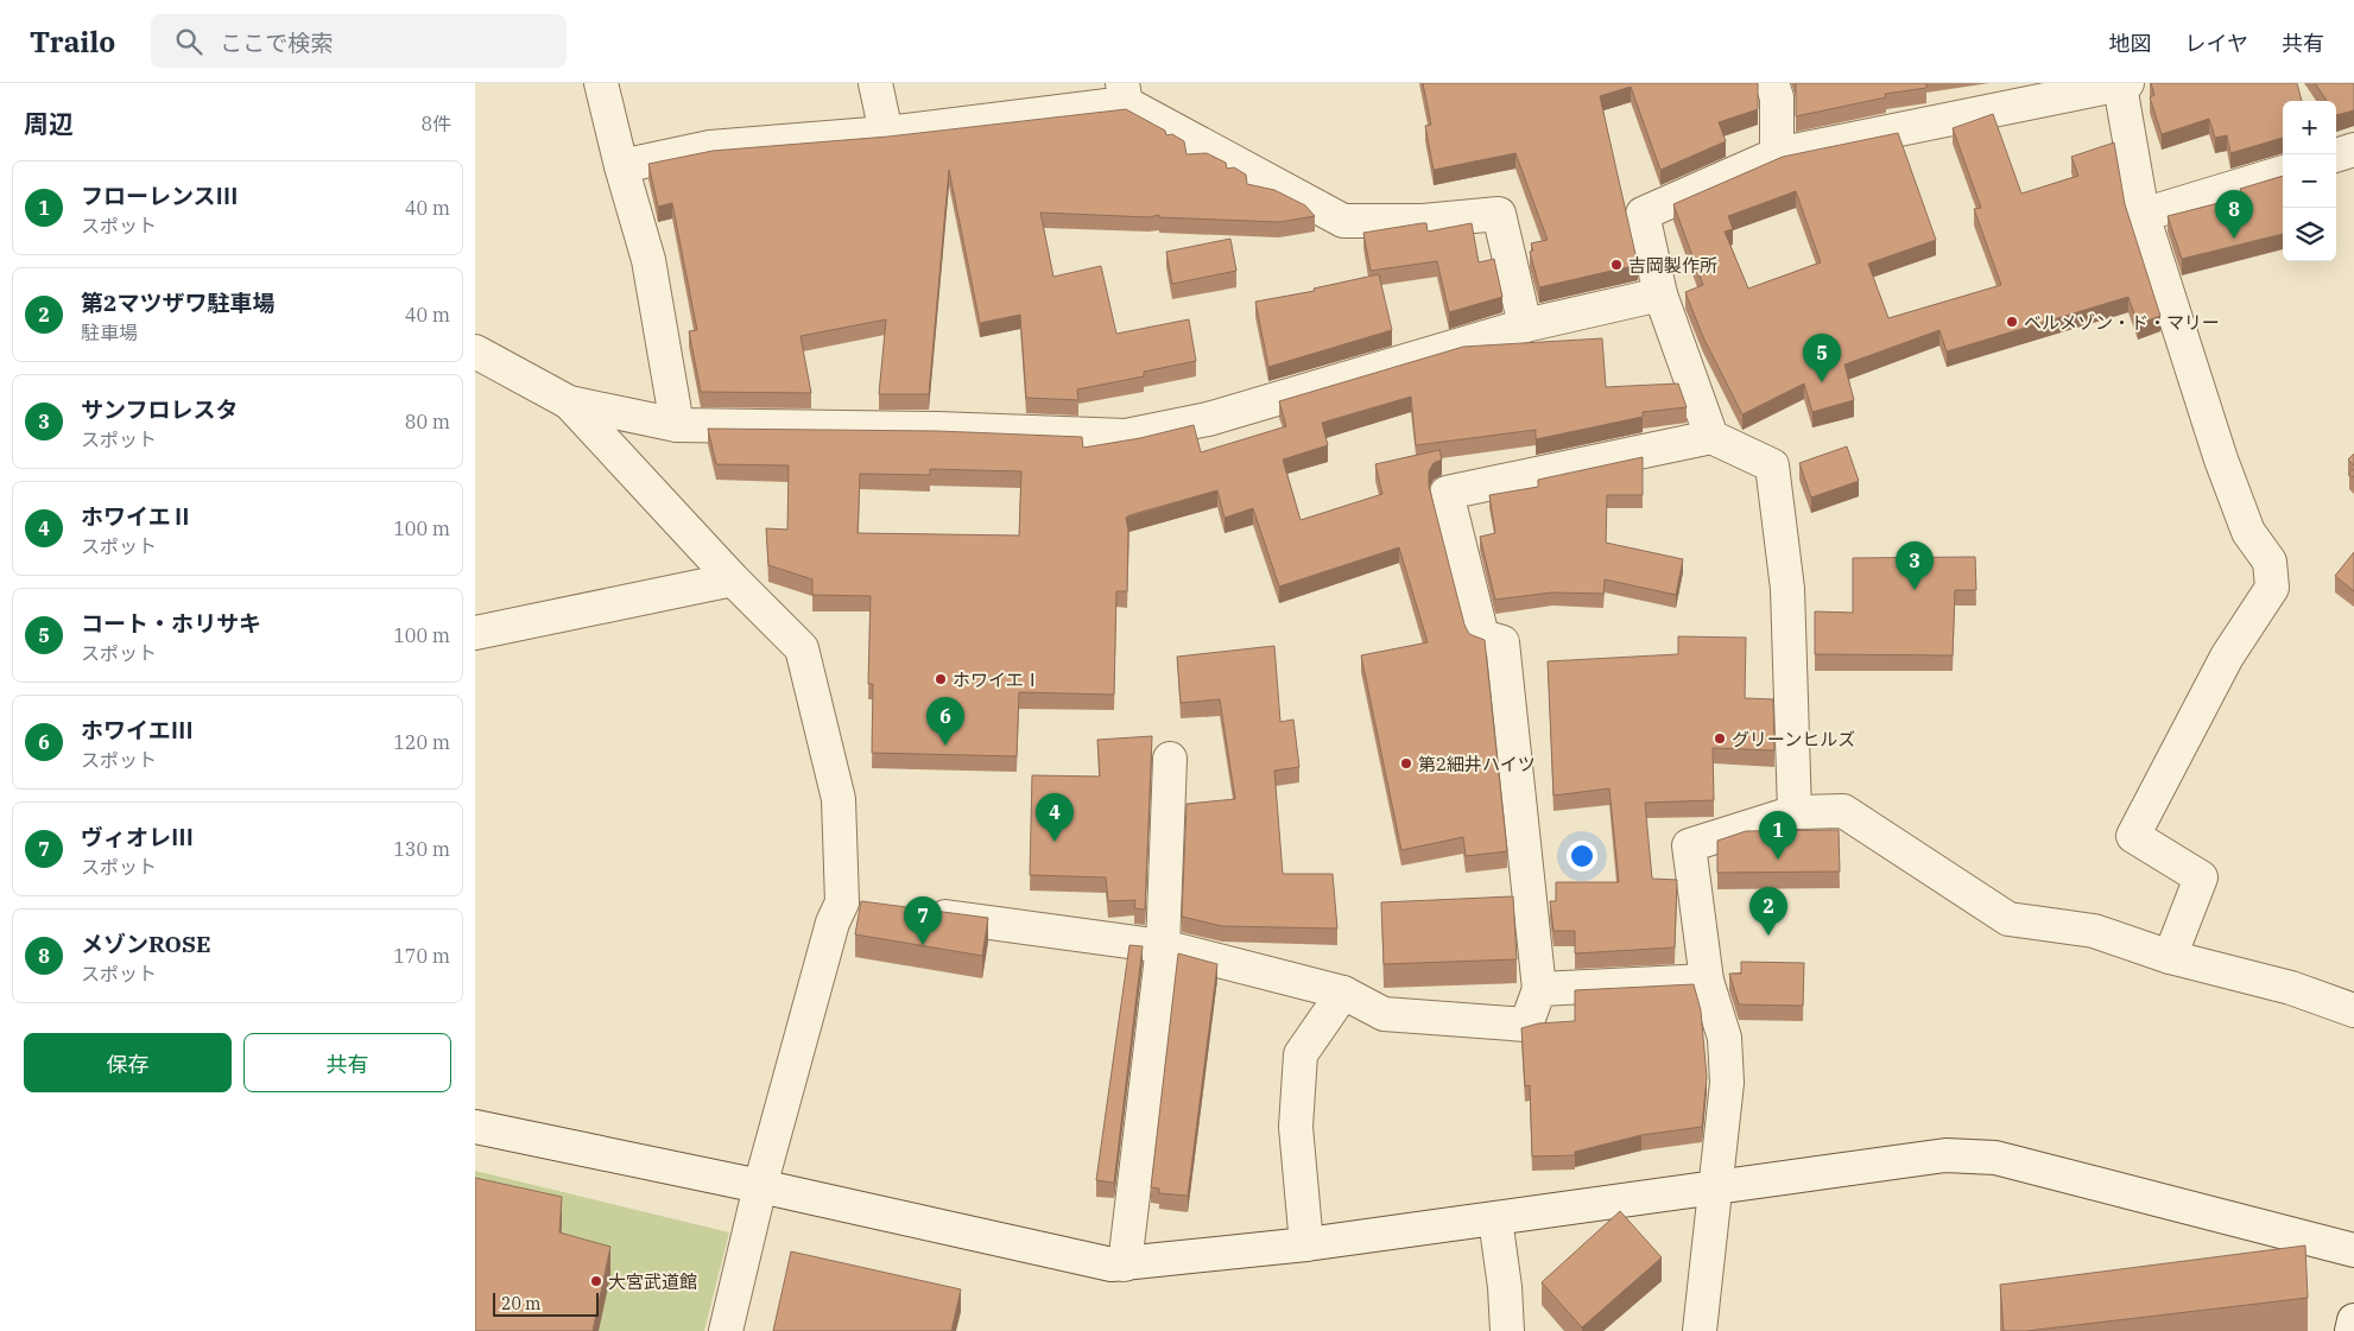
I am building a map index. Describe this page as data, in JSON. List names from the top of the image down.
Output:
{
  "places": [
    "吉岡製作所",
    "ベルメゾン・ド・マリー",
    "ホワイエⅠ",
    "グリーンヒルズ",
    "第2細井ハイツ",
    "大宮武道館"
  ],
  "scale_bar": "20 m",
  "page": {
    "header": "Trailo",
    "search": "ここで検索",
    "nav": ["地図", "レイヤ", "共有"],
    "heading": ["周辺", "8件"],
    "map_buttons": ["+", "−"],
    "list": [
      {
        "mark": "1",
        "name": "フローレンスⅢ",
        "note": "スポット",
        "value": "40 m"
      },
      {
        "mark": "2",
        "name": "第2マツザワ駐車場",
        "note": "駐車場",
        "value": "40 m"
      },
      {
        "mark": "3",
        "name": "サンフロレスタ",
        "note": "スポット",
        "value": "80 m"
      },
      {
        "mark": "4",
        "name": "ホワイエⅡ",
        "note": "スポット",
        "value": "100 m"
      },
      {
        "mark": "5",
        "name": "コート・ホリサキ",
        "note": "スポット",
        "value": "100 m"
      },
      {
        "mark": "6",
        "name": "ホワイエⅢ",
        "note": "スポット",
        "value": "120 m"
      },
      {
        "mark": "7",
        "name": "ヴィオレⅢ",
        "note": "スポット",
        "value": "130 m"
      },
      {
        "mark": "8",
        "name": "メゾンROSE",
        "note": "スポット",
        "value": "170 m"
      }
    ],
    "pins": [
      "8",
      "5",
      "3",
      "6",
      "4",
      "1",
      "2",
      "7"
    ],
    "buttons": ["保存", "共有"],
    "scale": "20 m"
  }
}
